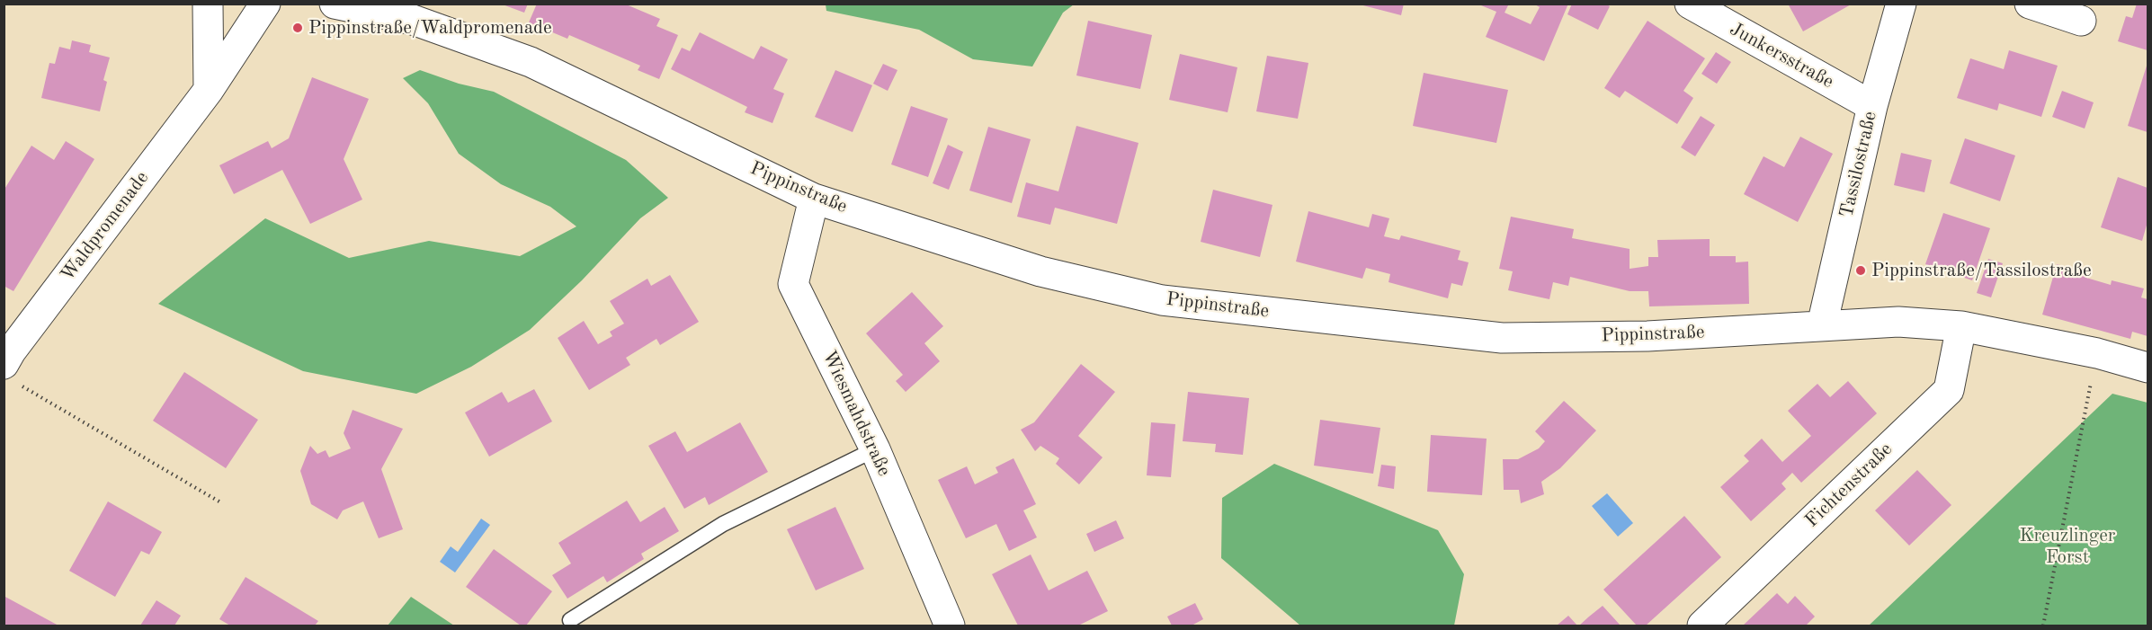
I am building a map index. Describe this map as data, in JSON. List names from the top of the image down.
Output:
{
  "streets": {
    "street": [
      "Junkersstraße",
      "Tassilostraße",
      "Pippinstraße",
      "Waldpromenade",
      "Wiesmahdstraße",
      "Fichtenstraße"
    ]
  },
  "crossings": [
    ["Junkersstraße", "Tassilostraße"],
    ["Tassilostraße", "Pippinstraße"],
    ["Pippinstraße", "Wiesmahdstraße"],
    ["Pippinstraße", "Fichtenstraße"]
  ],
  "parks": ["Kreuzlinger Forst"],
  "places": ["Pippinstraße/Waldpromenade", "Pippinstraße/Tassilostraße"]
}
